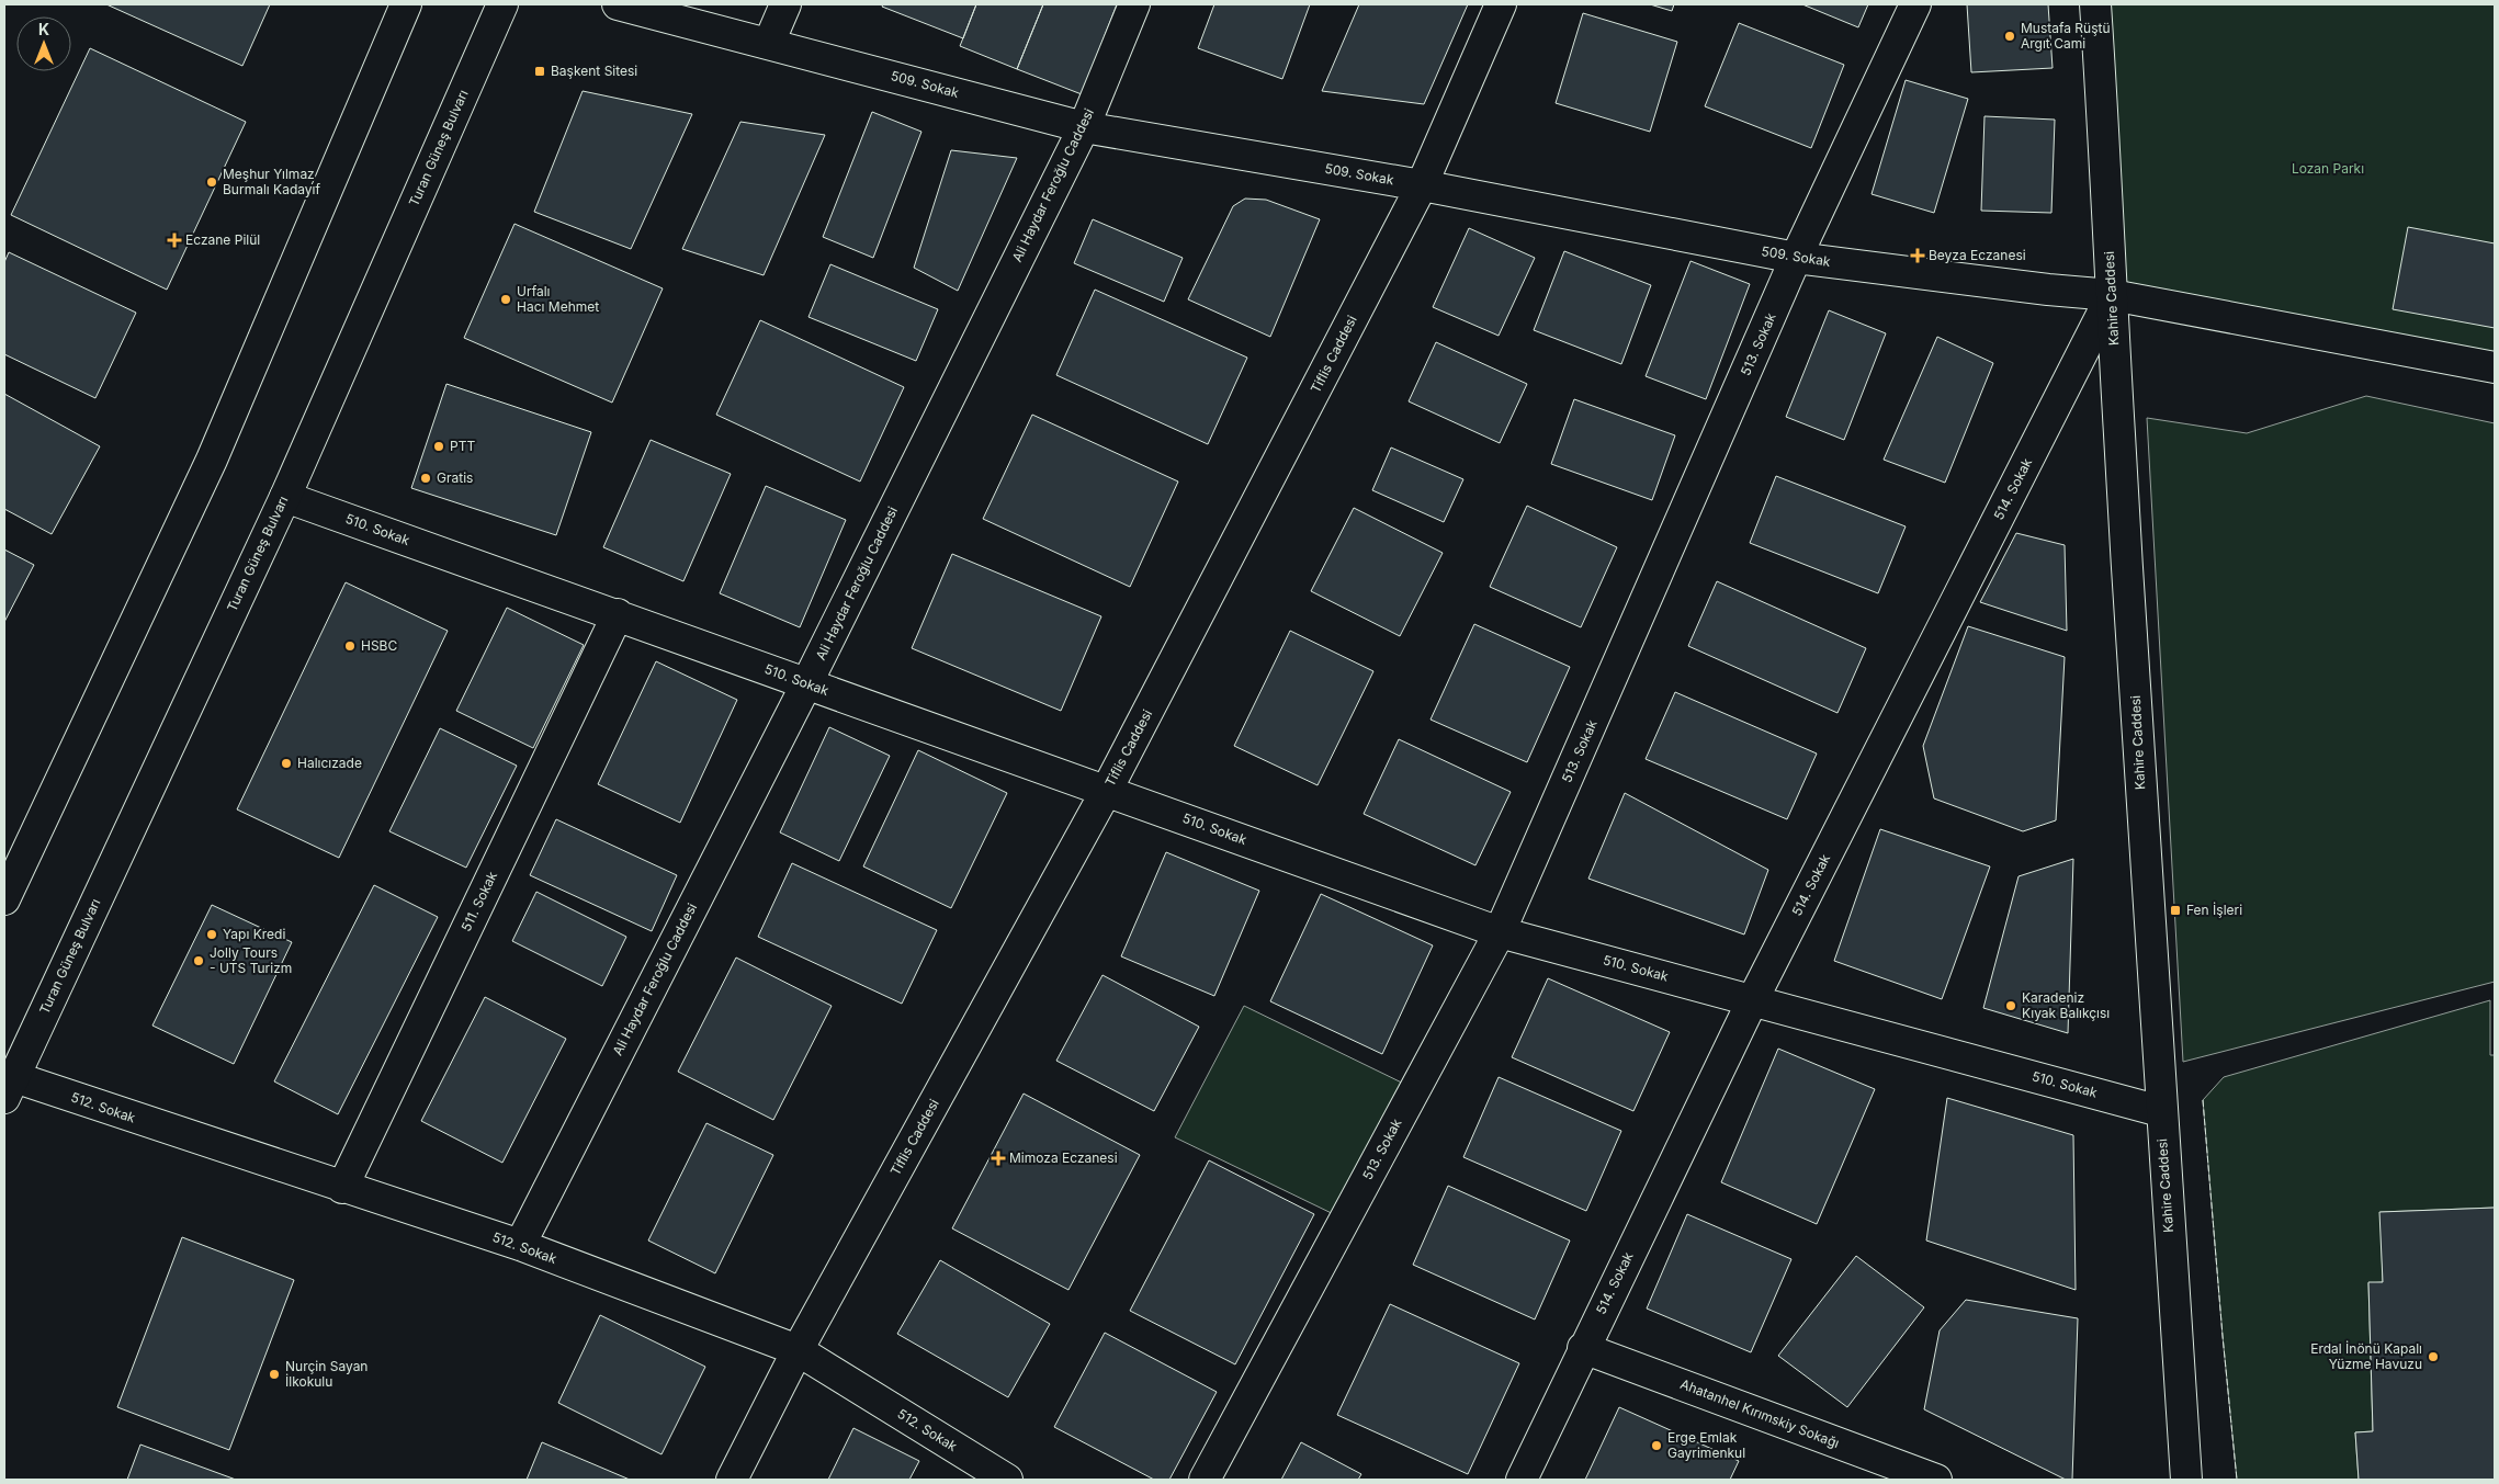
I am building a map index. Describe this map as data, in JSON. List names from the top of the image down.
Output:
{
  "streets": {
    "street": [
      "509. Sokak",
      "Turan Güneş Bulvarı",
      "Ali Haydar Feroğlu Caddesi",
      "Kahire Caddesi",
      "513. Sokak",
      "Tiflis Caddesi",
      "514. Sokak",
      "510. Sokak",
      "511. Sokak",
      "512. Sokak",
      "Ahatanhel Kırımskiy Sokağı"
    ]
  },
  "crossings": [
    ["509. Sokak", "Ali Haydar Feroğlu Caddesi"],
    ["509. Sokak", "Kahire Caddesi"],
    ["509. Sokak", "513. Sokak"],
    ["509. Sokak", "Tiflis Caddesi"],
    ["509. Sokak", "514. Sokak"],
    ["Turan Güneş Bulvarı", "510. Sokak"],
    ["Turan Güneş Bulvarı", "512. Sokak"],
    ["Ali Haydar Feroğlu Caddesi", "510. Sokak"],
    ["Ali Haydar Feroğlu Caddesi", "512. Sokak"],
    ["Kahire Caddesi", "514. Sokak"],
    ["Kahire Caddesi", "510. Sokak"],
    ["513. Sokak", "510. Sokak"],
    ["Tiflis Caddesi", "510. Sokak"],
    ["Tiflis Caddesi", "512. Sokak"],
    ["514. Sokak", "510. Sokak"],
    ["514. Sokak", "Ahatanhel Kırımskiy Sokağı"],
    ["510. Sokak", "511. Sokak"],
    ["511. Sokak", "512. Sokak"]
  ],
  "parks": ["Lozan Parkı"],
  "places": {
    "other": [
      "Mustafa Rüştü Argıt Cami",
      "Meşhur Yılmaz Burmalı Kadayıf",
      "Urfalı Hacı Mehmet",
      "PTT",
      "Gratis",
      "HSBC",
      "Halıcızade",
      "Yapı Kredi",
      "Jolly Tours - UTS Turizm",
      "Karadeniz Kıyak Balıkçısı",
      "Erdal İnönü Kapalı Yüzme Havuzu",
      "Nurçin Sayan İlkokulu",
      "Erge Emlak Gayrimenkul"
    ],
    "transit": ["Başkent Sitesi", "Fen İşleri"],
    "health": ["Eczane Pilül", "Beyza Eczanesi", "Mimoza Eczanesi"]
  },
  "north": "top"
}
